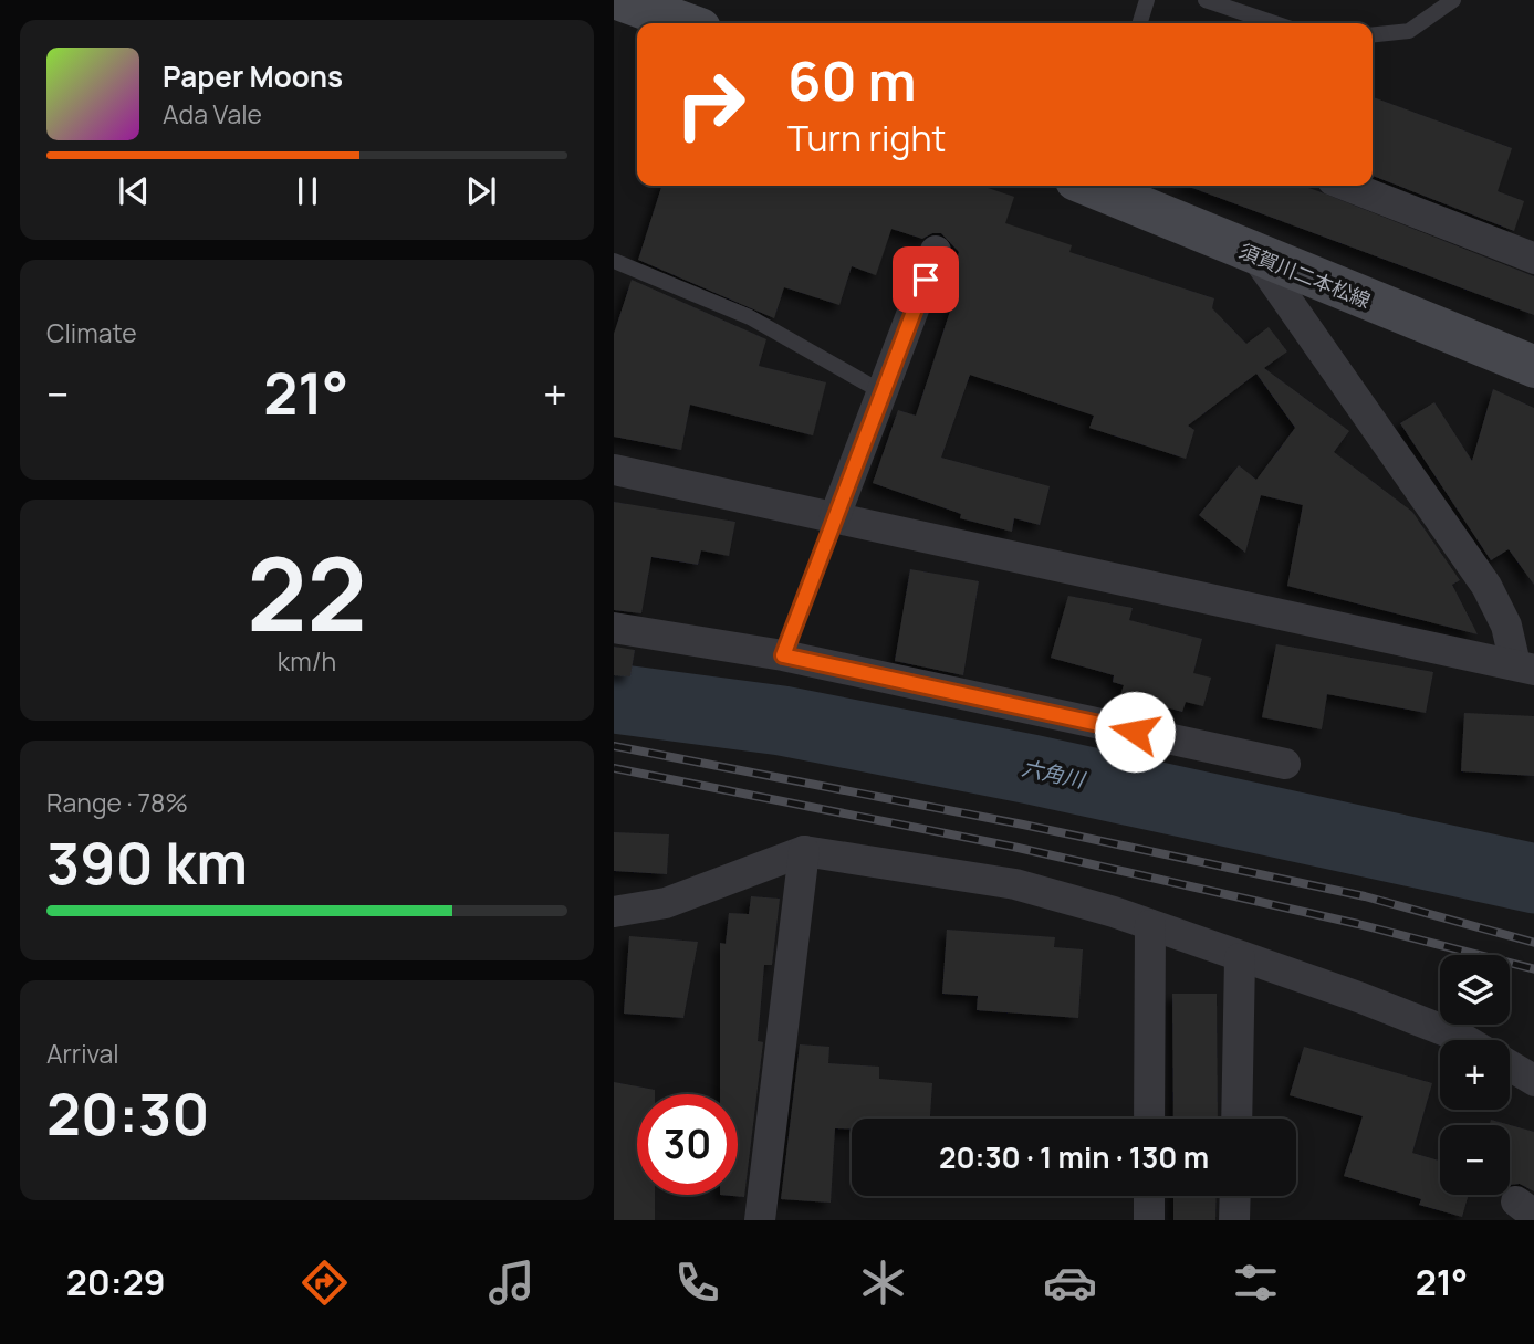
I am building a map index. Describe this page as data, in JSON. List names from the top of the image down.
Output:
{
  "streets": {
    "main road": ["須賀川二本松線"]
  },
  "water": ["六角川"],
  "page": {
    "turn": ["60 m", "Turn right"],
    "song": ["Paper Moons", "Ada Vale"],
    "tile": [
      "Climate",
      ["22", "km/h"],
      ["Range · 78%", "390 km"],
      ["Arrival", "20:30"]
    ],
    "heat": ["−", "21°", "+"],
    "map_buttons": ["+", "−"],
    "limit": "30",
    "trip": "20:30 · 1 min · 130 m",
    "tabs": ["20:29", "21°"]
  }
}
